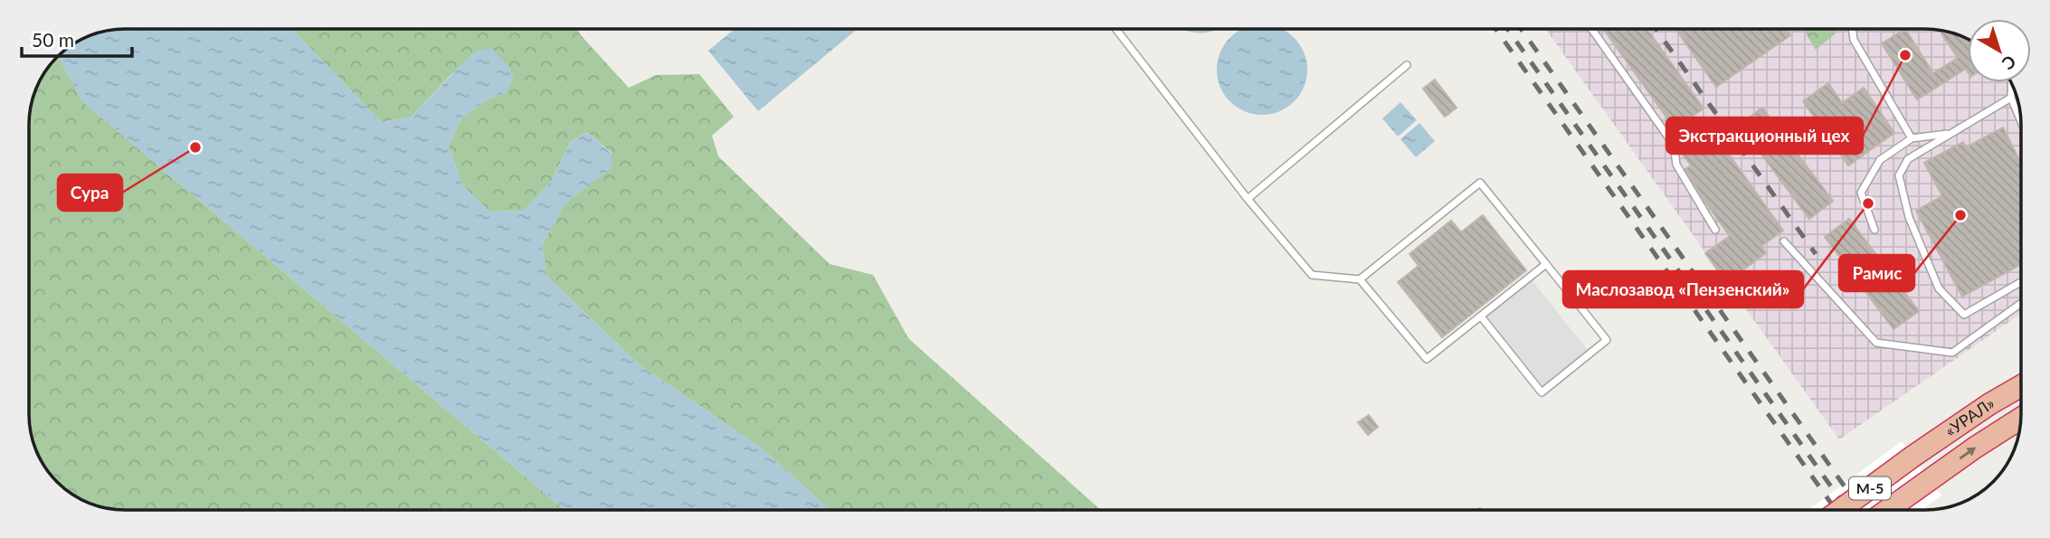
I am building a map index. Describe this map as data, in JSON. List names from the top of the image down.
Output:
{
  "streets": {
    "highway": ["«УРАЛ»", "М-5"]
  },
  "places": [
    "Экстракционный цех",
    "Сура",
    "Маслозавод «Пензенский»",
    "Рамис"
  ],
  "scale_bar": "50 m",
  "north": "bottom right"
}
